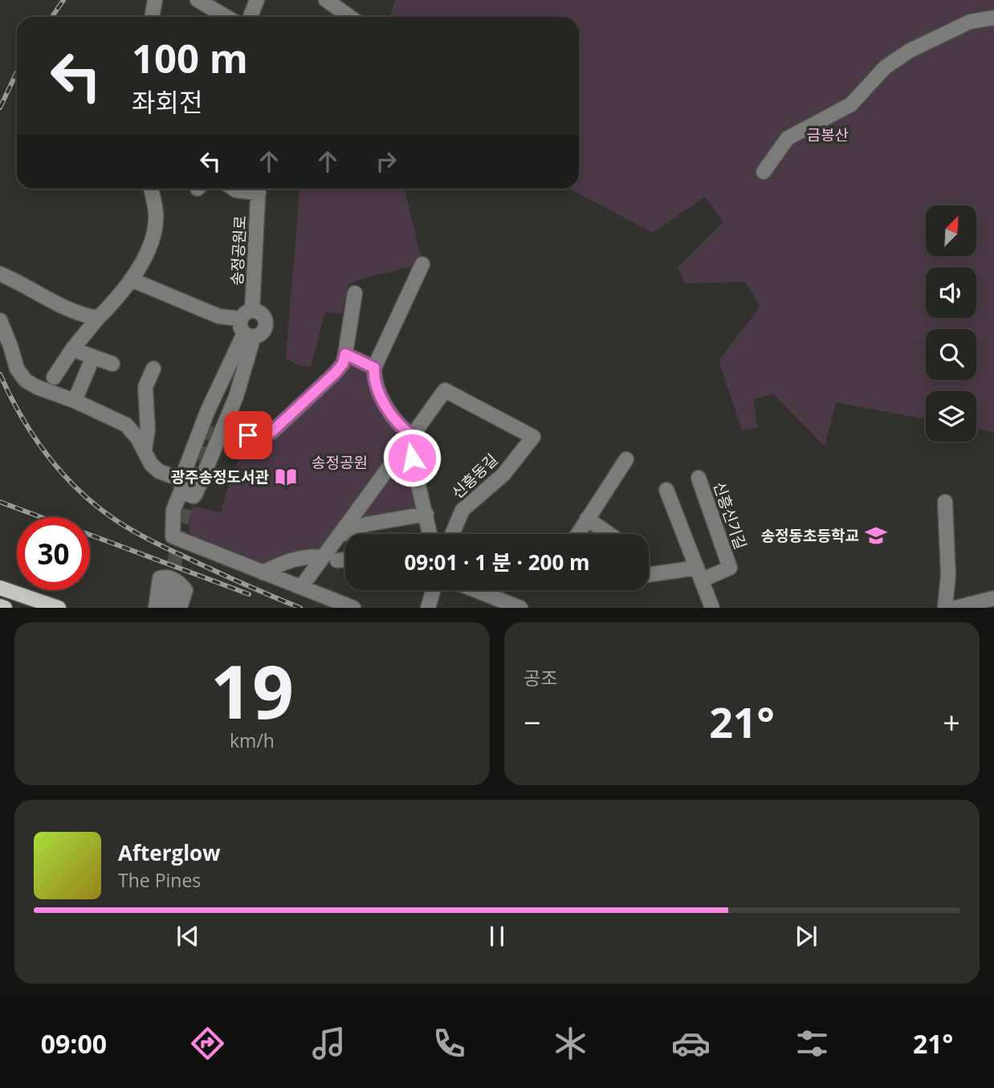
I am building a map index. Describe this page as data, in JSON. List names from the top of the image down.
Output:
{
  "streets": {
    "street": ["송정공원로", "신흥동길", "신흥신기길"]
  },
  "parks": ["금봉산", "송정공원"],
  "places": {
    "library": ["광주송정도서관"],
    "school or university": ["송정동초등학교"]
  },
  "north": "top right",
  "page": {
    "turn": ["100 m", "좌회전"],
    "limit": "30",
    "trip": "09:01 · 1 분 · 200 m",
    "tile": [
      ["19", "km/h"],
      "공조"
    ],
    "heat": ["−", "21°", "+"],
    "song": ["Afterglow", "The Pines"],
    "tabs": ["09:00", "21°"]
  }
}
